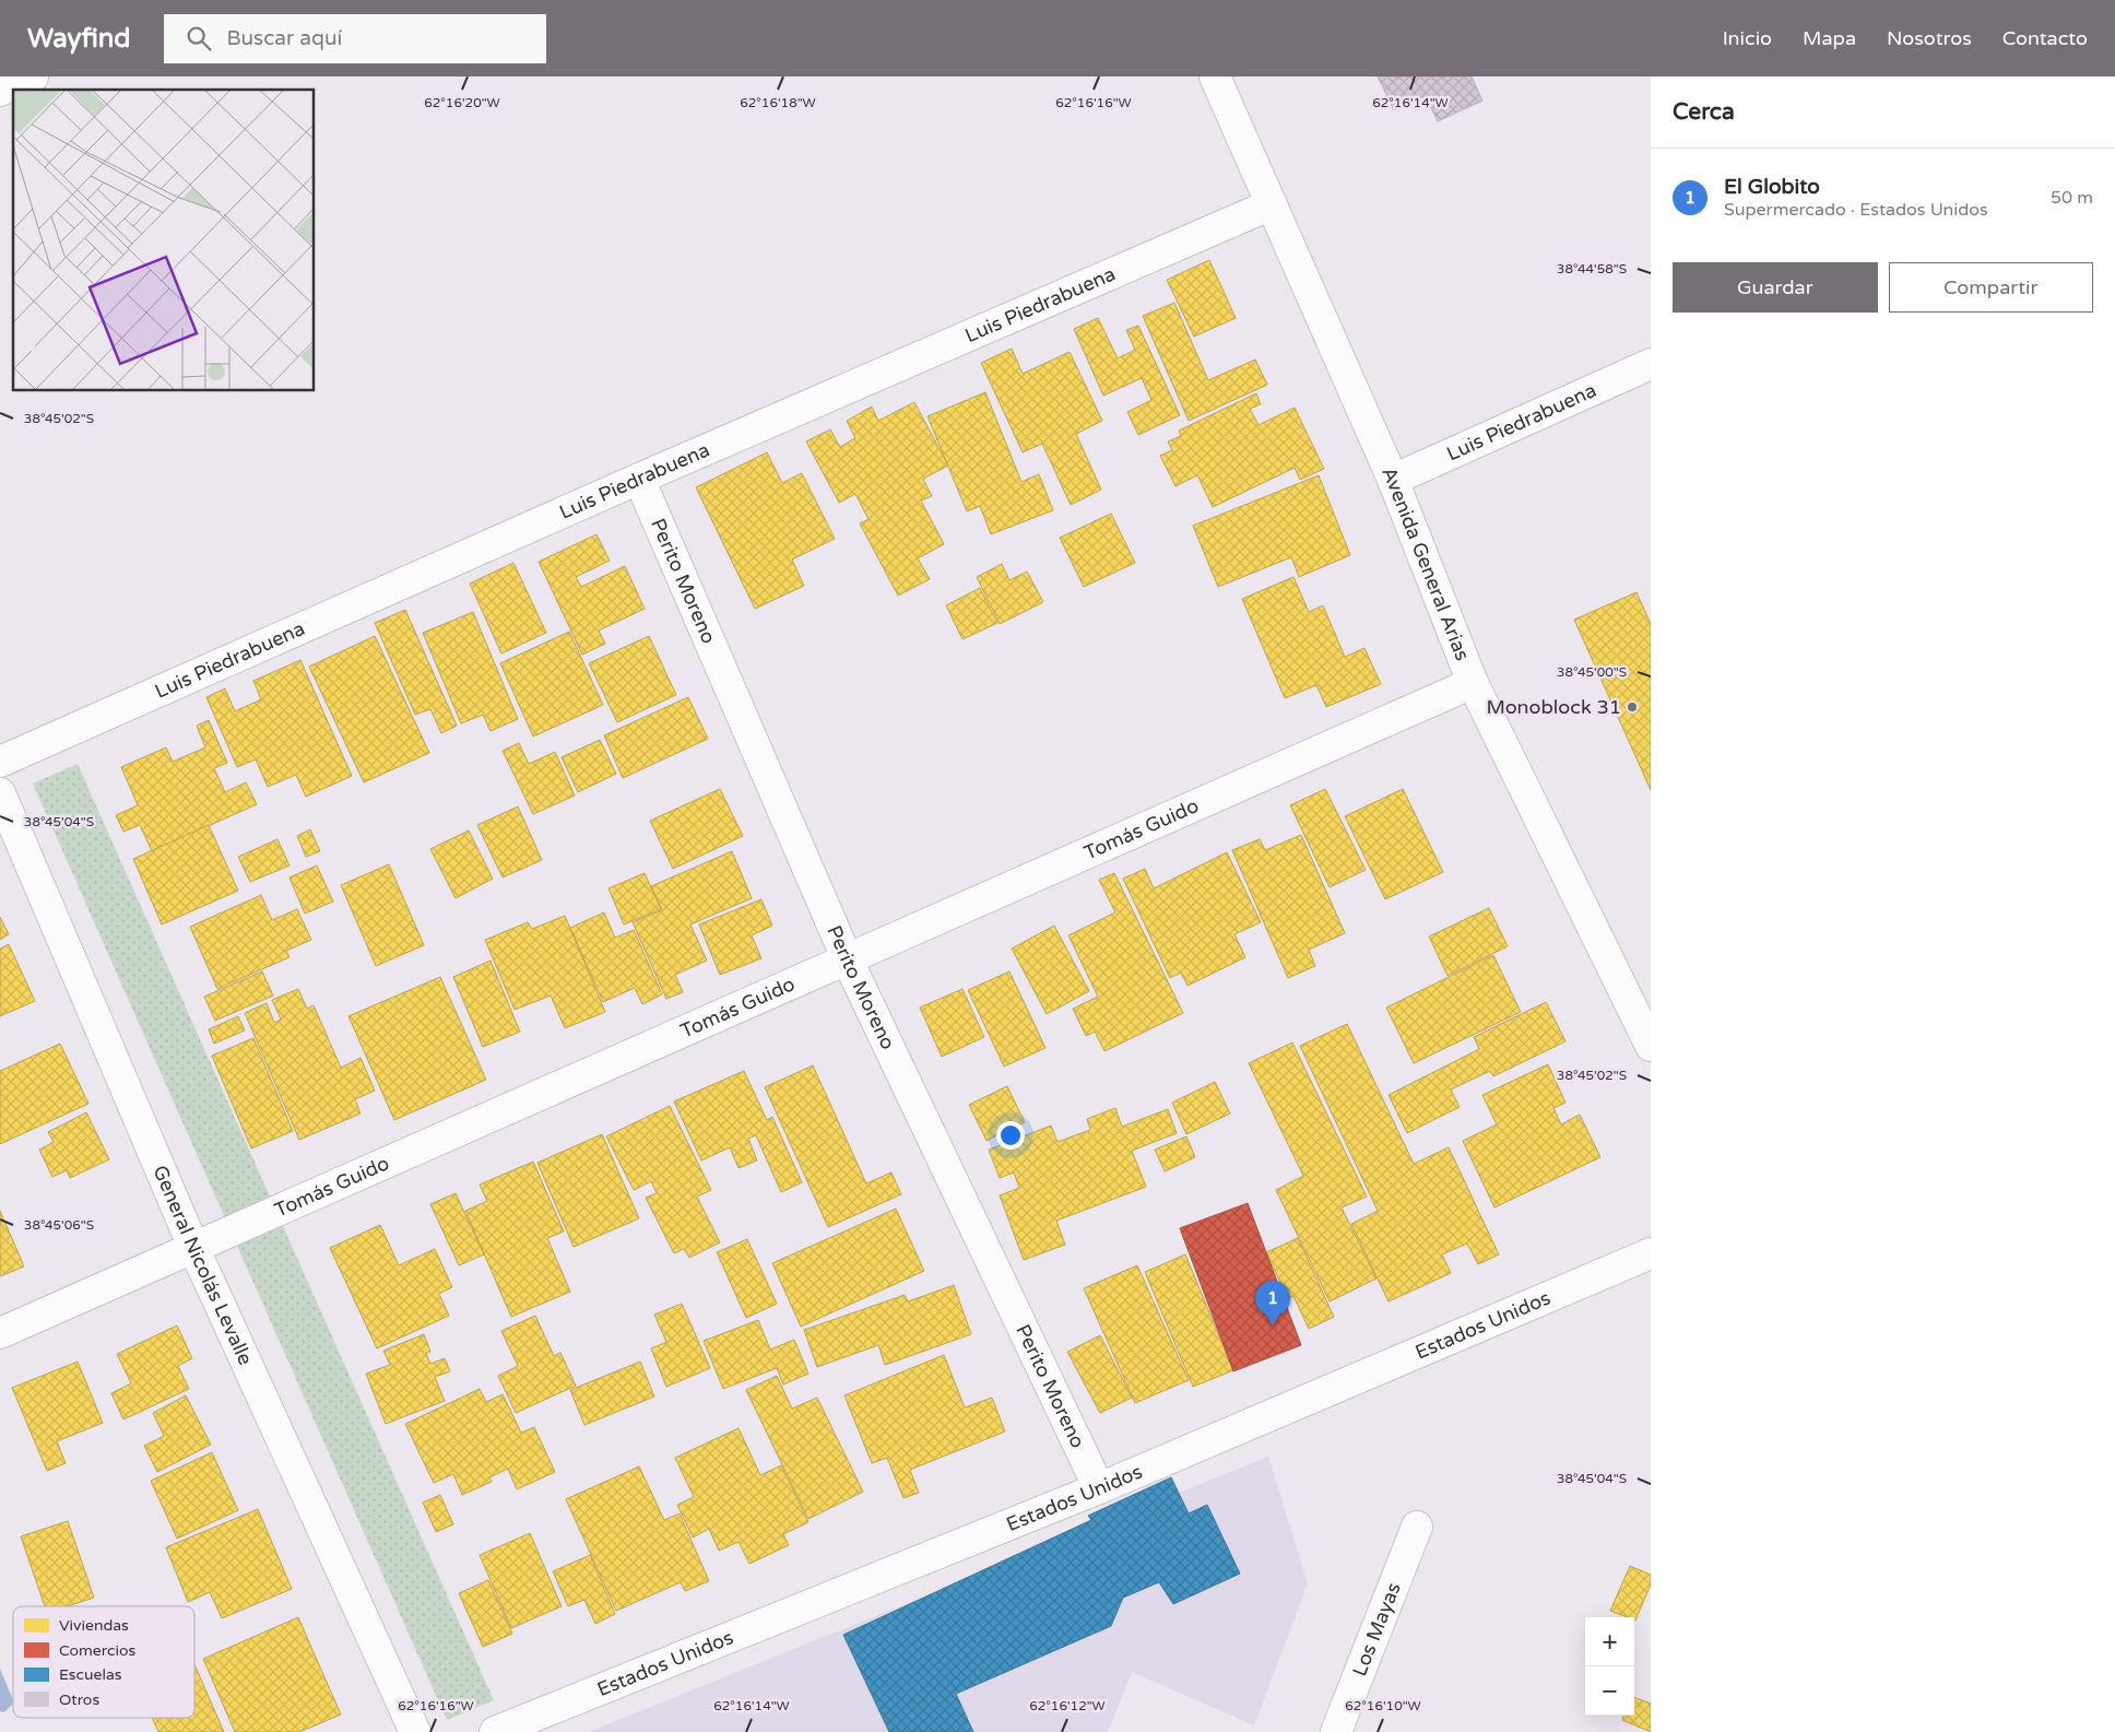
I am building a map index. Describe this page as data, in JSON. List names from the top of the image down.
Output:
{
  "streets": {
    "street": [
      "Luis Piedrabuena",
      "Avenida General Arias",
      "Perito Moreno",
      "Tomás Guido",
      "General Nicolás Levalle",
      "Estados Unidos",
      "Los Mayas"
    ]
  },
  "crossings": [
    ["Luis Piedrabuena", "Avenida General Arias"],
    ["Luis Piedrabuena", "Perito Moreno"],
    ["Avenida General Arias", "Tomás Guido"],
    ["Perito Moreno", "Tomás Guido"],
    ["Perito Moreno", "Estados Unidos"],
    ["Tomás Guido", "General Nicolás Levalle"]
  ],
  "places": ["Monoblock 31"],
  "legend": [
    "Viviendas",
    "Comercios",
    "Escuelas",
    "Otros"
  ],
  "page": {
    "header": "Wayfind",
    "search": "Buscar aquí",
    "nav": [
      "Inicio",
      "Mapa",
      "Nosotros",
      "Contacto"
    ],
    "heading": "Cerca",
    "list": [
      {
        "mark": "1",
        "name": "El Globito",
        "note": "Supermercado · Estados Unidos",
        "value": "50 m"
      }
    ],
    "buttons": ["Guardar", "Compartir"],
    "pins": "1",
    "map_buttons": ["+", "−"]
  },
  "coordinates": [
    "62°16'18\"W",
    "62°16'14\"W",
    "62°16'20\"W",
    "62°16'16\"W",
    "38°44'58\"S",
    "38°45'02\"S",
    "38°45'00\"S",
    "38°45'04\"S",
    "38°45'06\"S",
    "62°16'12\"W",
    "62°16'10\"W"
  ]
}
